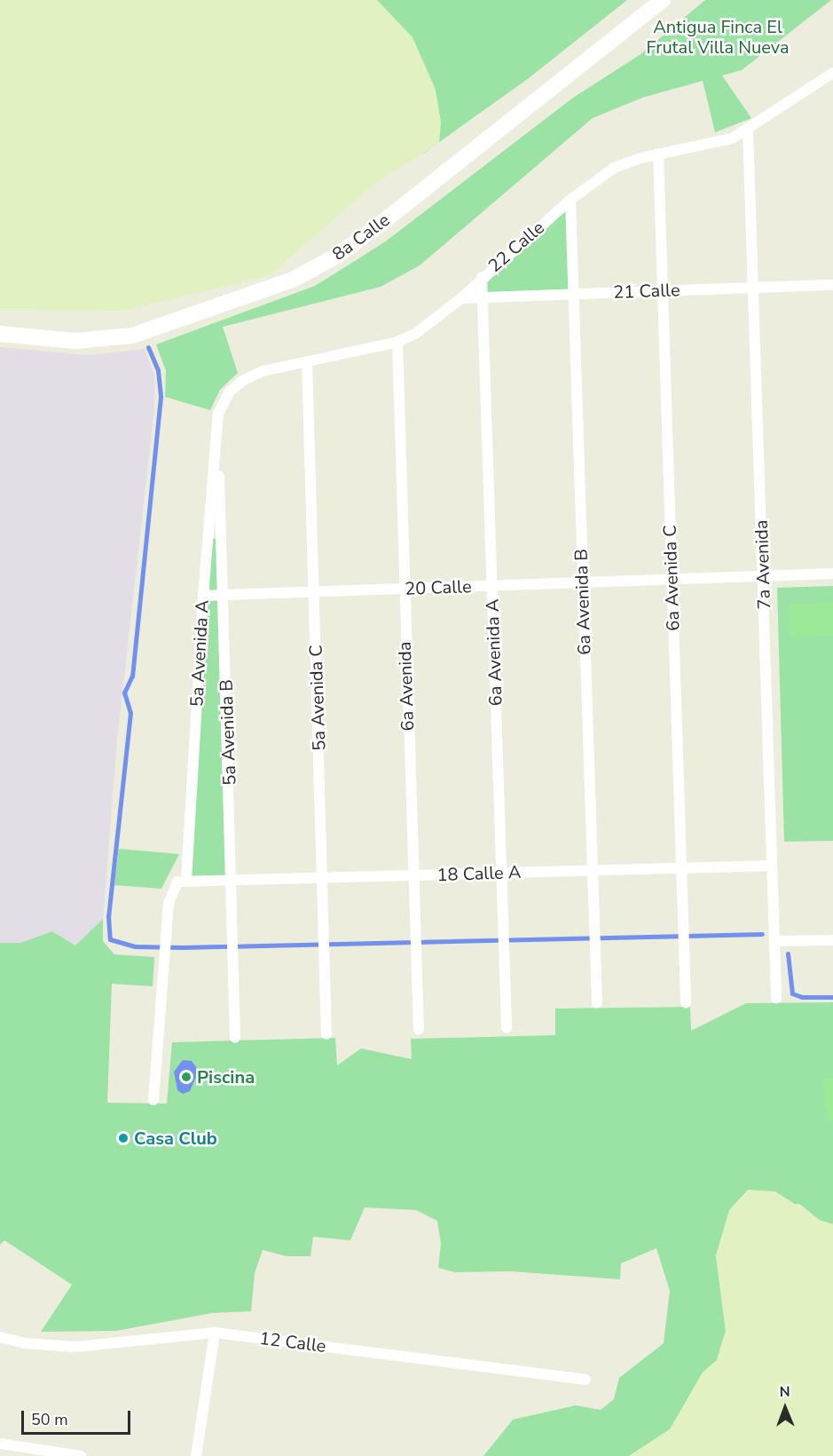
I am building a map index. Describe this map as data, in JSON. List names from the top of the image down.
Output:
{
  "streets": {
    "main road": ["8a Calle"],
    "street": [
      "22 Calle",
      "21 Calle",
      "7a Avenida",
      "6a Avenida C",
      "20 Calle",
      "6a Avenida B",
      "6a Avenida A",
      "5a Avenida A",
      "6a Avenida",
      "5a Avenida C",
      "5a Avenida B",
      "18 Calle A",
      "12 Calle"
    ]
  },
  "crossings": [
    ["22 Calle", "21 Calle"],
    ["22 Calle", "7a Avenida"],
    ["22 Calle", "6a Avenida C"],
    ["22 Calle", "6a Avenida B"],
    ["22 Calle", "6a Avenida A"],
    ["22 Calle", "5a Avenida A"],
    ["22 Calle", "6a Avenida"],
    ["22 Calle", "5a Avenida C"],
    ["22 Calle", "5a Avenida B"],
    ["21 Calle", "7a Avenida"],
    ["21 Calle", "6a Avenida C"],
    ["21 Calle", "6a Avenida B"],
    ["21 Calle", "6a Avenida A"],
    ["7a Avenida", "20 Calle"],
    ["7a Avenida", "18 Calle A"],
    ["6a Avenida C", "20 Calle"],
    ["6a Avenida C", "18 Calle A"],
    ["20 Calle", "6a Avenida B"],
    ["20 Calle", "6a Avenida A"],
    ["20 Calle", "5a Avenida A"],
    ["20 Calle", "6a Avenida"],
    ["20 Calle", "5a Avenida C"],
    ["20 Calle", "5a Avenida B"],
    ["6a Avenida B", "18 Calle A"],
    ["6a Avenida A", "18 Calle A"],
    ["5a Avenida A", "5a Avenida B"],
    ["5a Avenida A", "18 Calle A"],
    ["6a Avenida", "18 Calle A"],
    ["5a Avenida C", "18 Calle A"],
    ["5a Avenida B", "18 Calle A"]
  ],
  "parks": ["Antigua Finca El Frutal Villa Nueva"],
  "places": ["Piscina", "Casa Club"],
  "scale_bar": "50 m",
  "north": "top"
}
